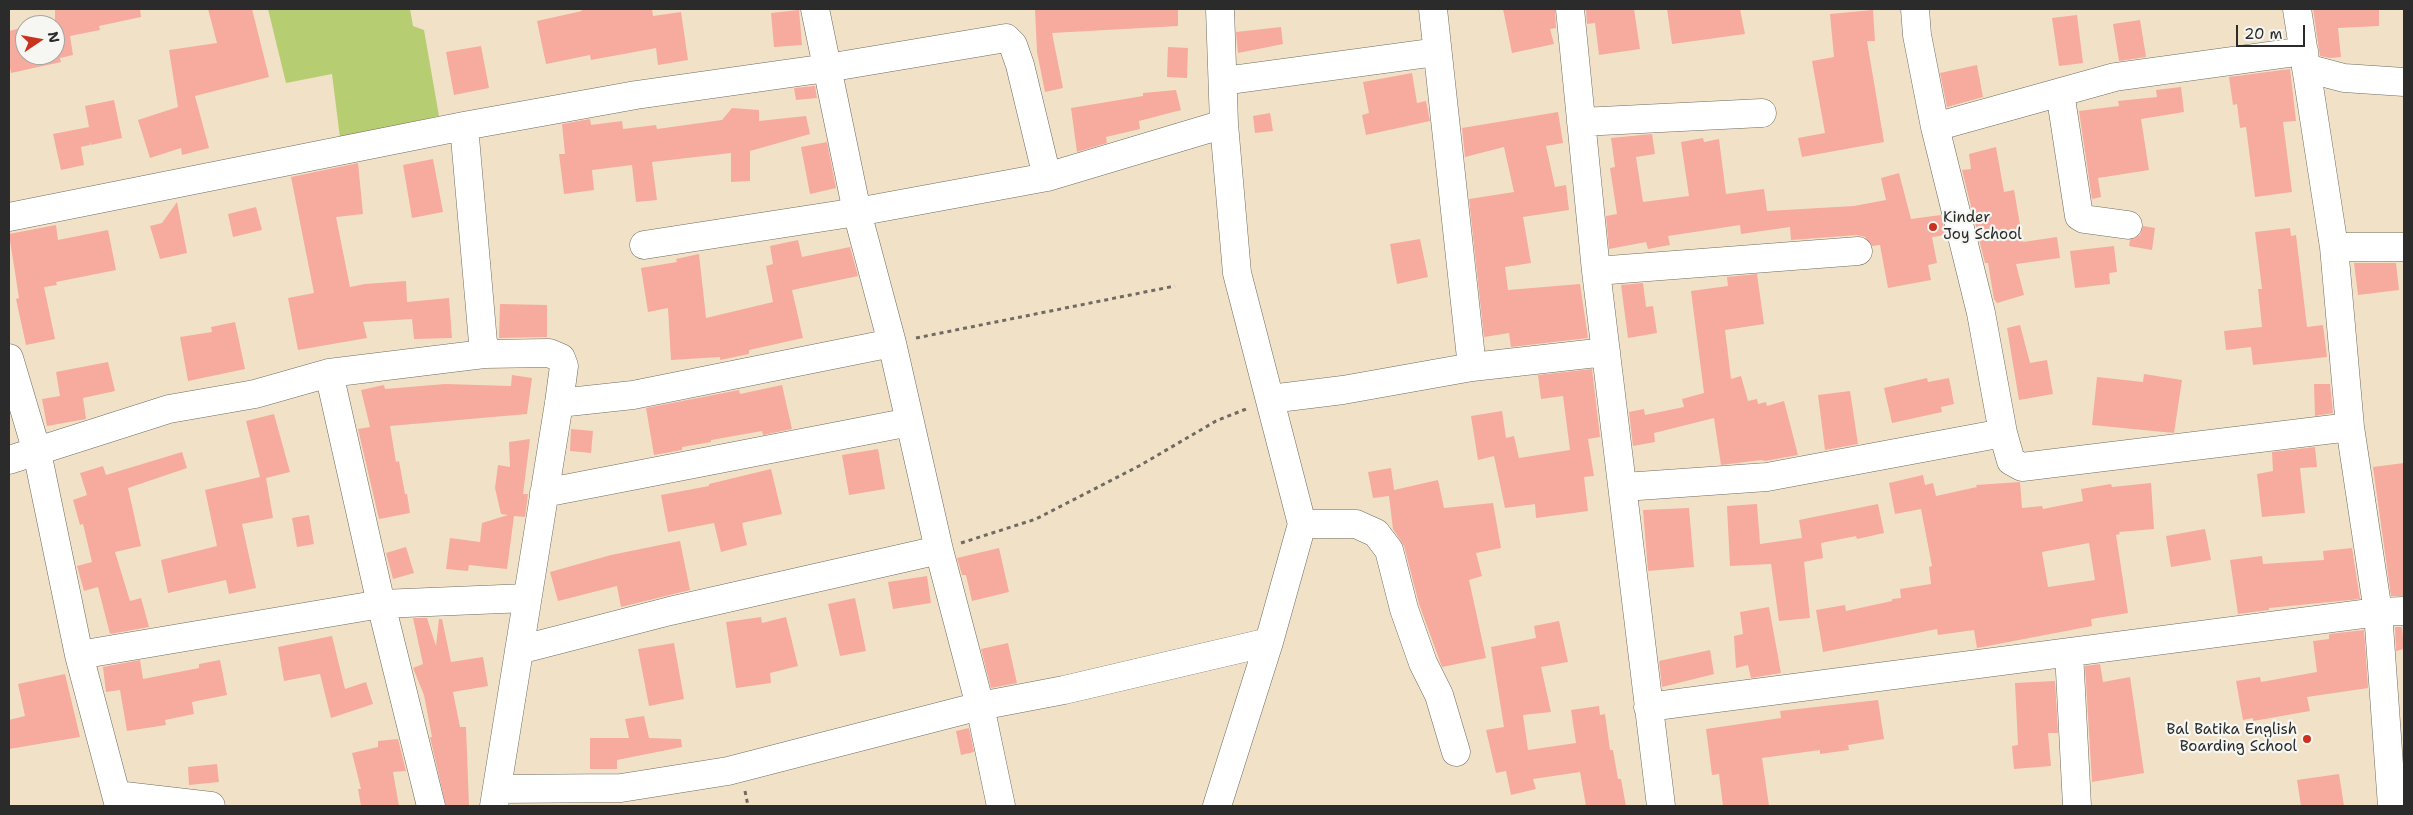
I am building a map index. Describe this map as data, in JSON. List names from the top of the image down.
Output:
{
  "places": ["Kinder Joy School", "Bal Batika English Boarding School"],
  "scale_bar": "20 m",
  "north": "right"
}
